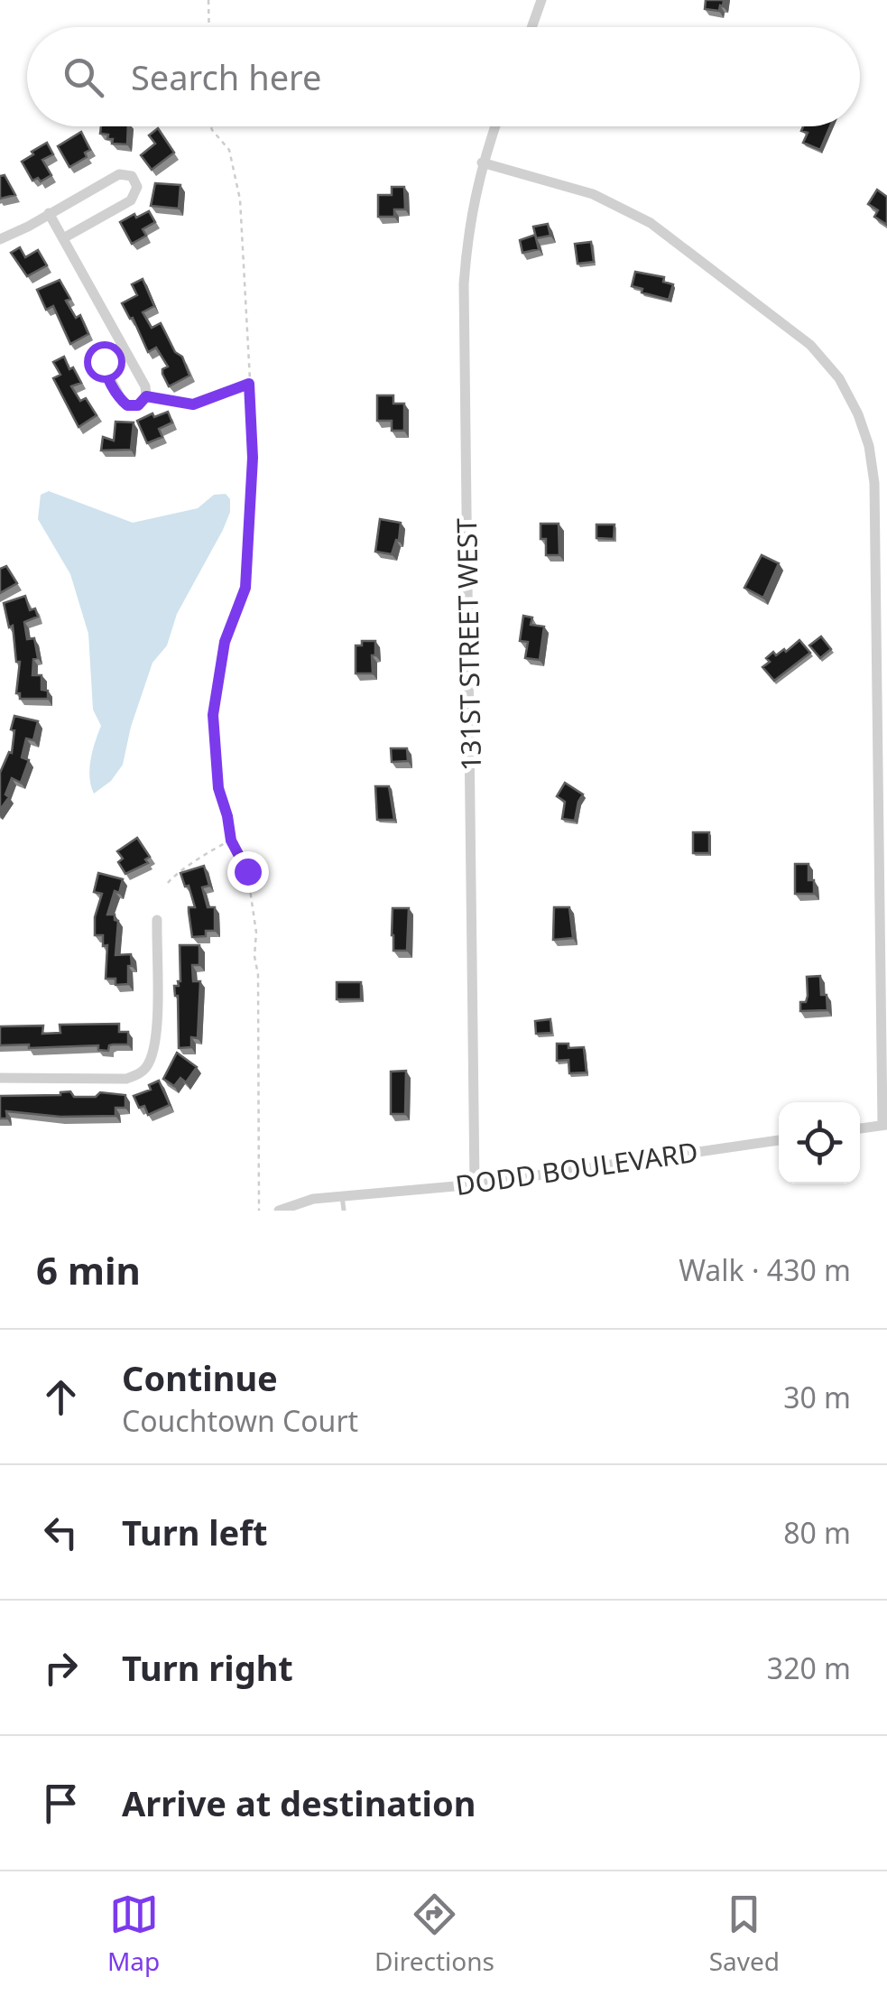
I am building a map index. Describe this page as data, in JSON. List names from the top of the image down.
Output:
{
  "streets": {
    "street": ["131ST STREET WEST", "DODD BOULEVARD"]
  },
  "crossings": [
    ["131ST STREET WEST", "DODD BOULEVARD"]
  ],
  "page": {
    "search": "Search here",
    "heading": ["6 min", "Walk · 430 m"],
    "list": [
      ["Continue", "Couchtown Court", "30 m"],
      ["Turn left", "80 m"],
      ["Turn right", "320 m"],
      "Arrive at destination"
    ],
    "nav": ["Map", "Directions", "Saved"]
  }
}
